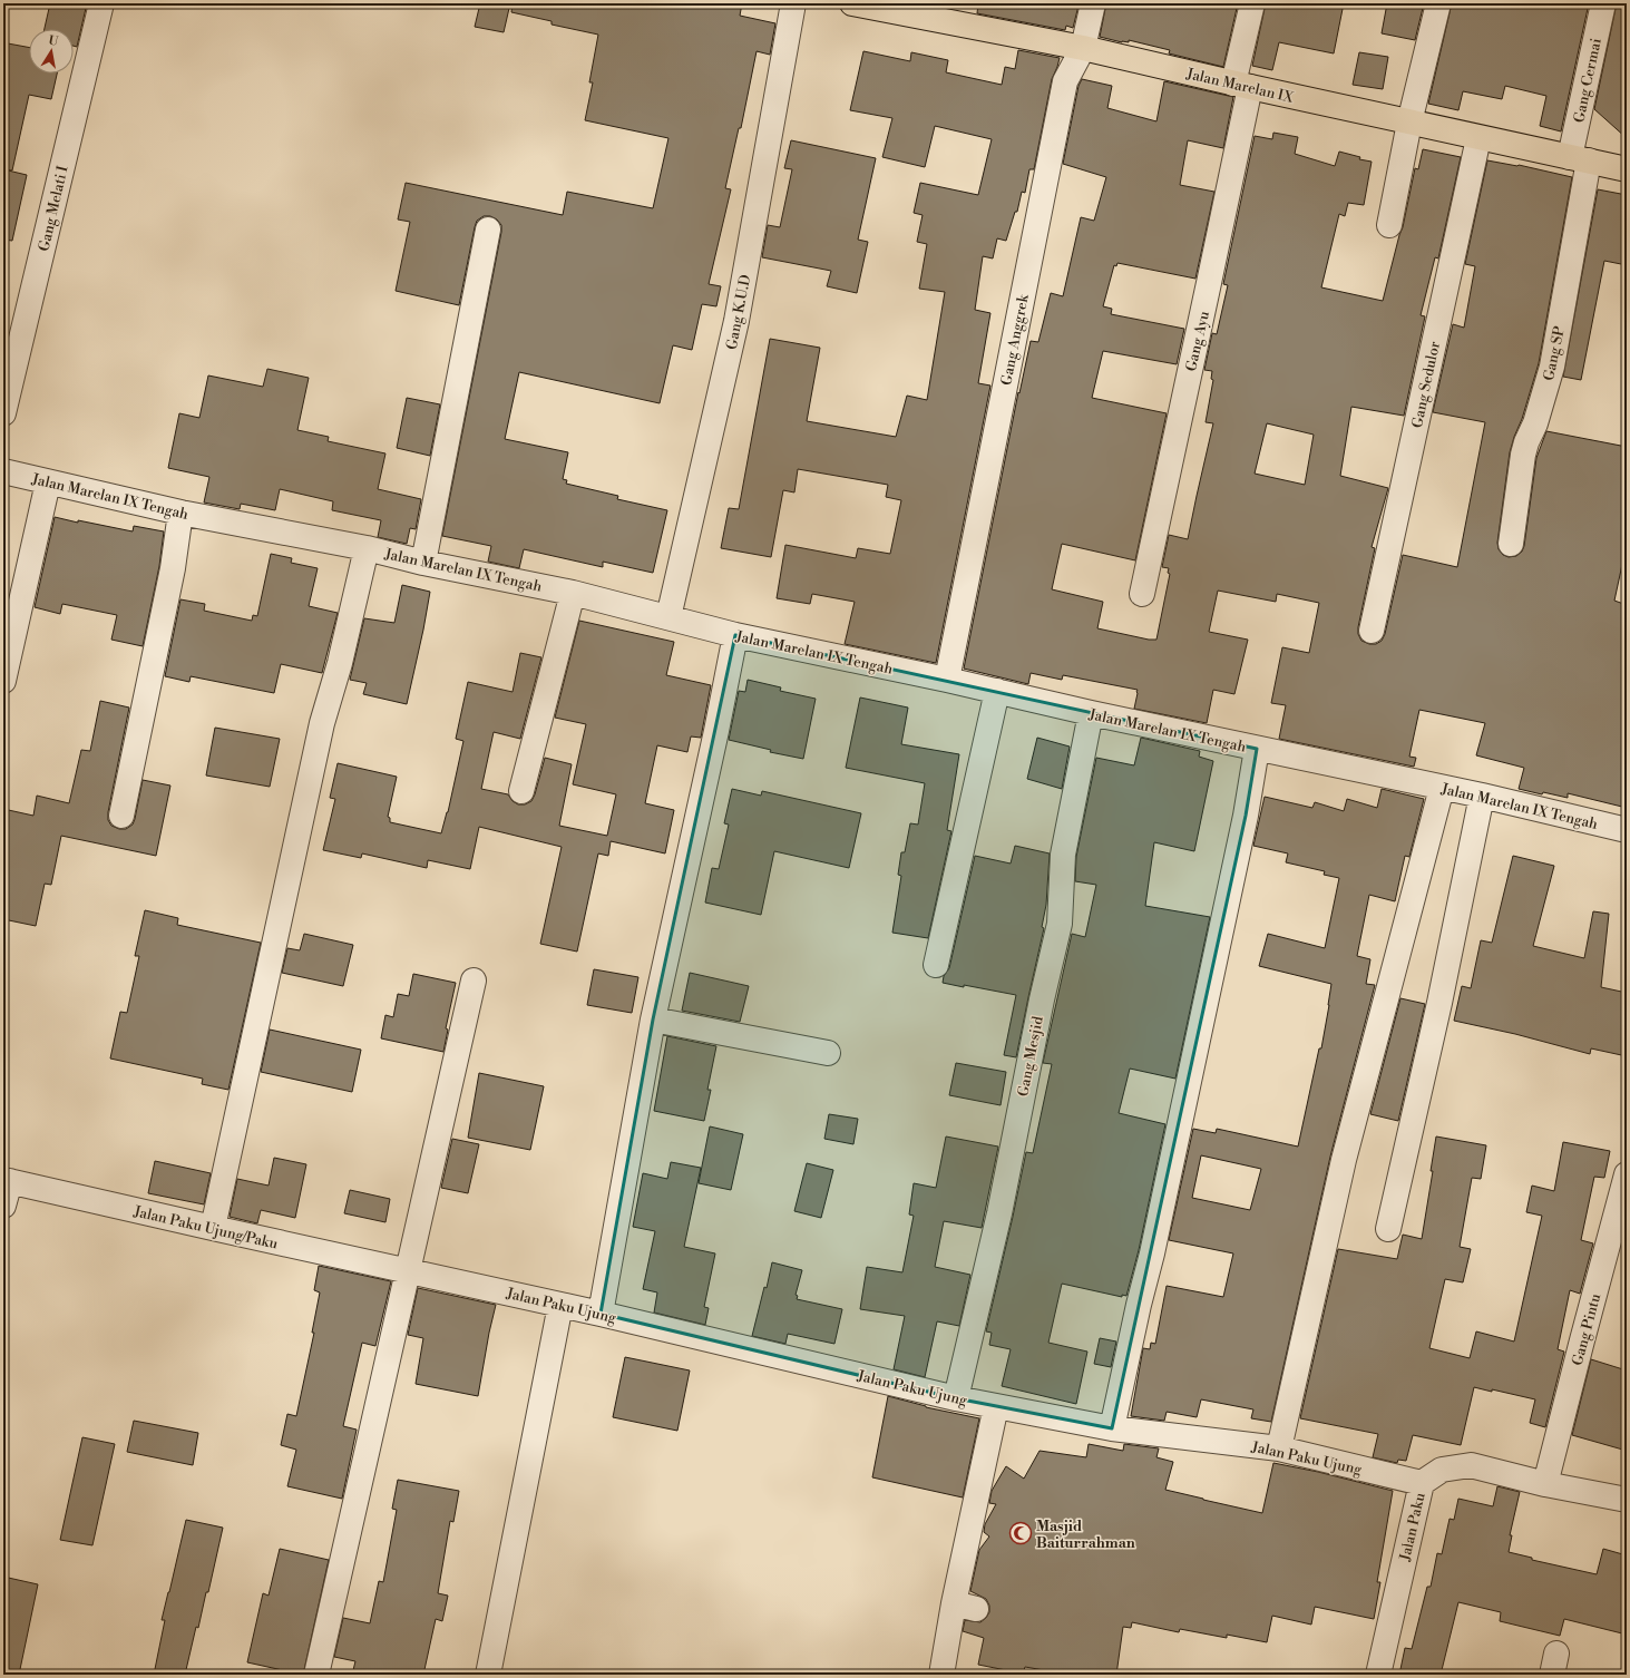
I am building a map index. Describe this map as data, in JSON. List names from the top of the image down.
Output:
{
  "streets": {
    "main road": ["Jalan Marelan IX"],
    "street": [
      "Gang Cermai",
      "Gang Melati I",
      "Gang K.U.D",
      "Gang Anggrek",
      "Gang Ayu",
      "Gang SP",
      "Gang Sedulor",
      "Jalan Marelan IX Tengah",
      "Gang Mesjid",
      "Jalan Paku Ujung/Paku",
      "Jalan Paku Ujung",
      "Gang Pintu",
      "Jalan Paku"
    ]
  },
  "crossings": [
    ["Gang Cermai", "Jalan Marelan IX"],
    ["Gang Cermai", "Gang SP"],
    ["Jalan Marelan IX", "Gang Anggrek"],
    ["Jalan Marelan IX", "Gang Ayu"],
    ["Jalan Marelan IX", "Gang SP"],
    ["Jalan Marelan IX", "Gang Sedulor"],
    ["Gang K.U.D", "Jalan Marelan IX Tengah"],
    ["Gang Anggrek", "Jalan Marelan IX Tengah"],
    ["Jalan Marelan IX Tengah", "Gang Mesjid"],
    ["Gang Mesjid", "Jalan Paku Ujung"],
    ["Jalan Paku Ujung/Paku", "Jalan Paku Ujung"],
    ["Jalan Paku Ujung", "Jalan Paku"],
    ["Gang Pintu", "Jalan Paku"]
  ],
  "places": {
    "mosque": ["Masjid Baiturrahman"]
  },
  "north": "top"
}
